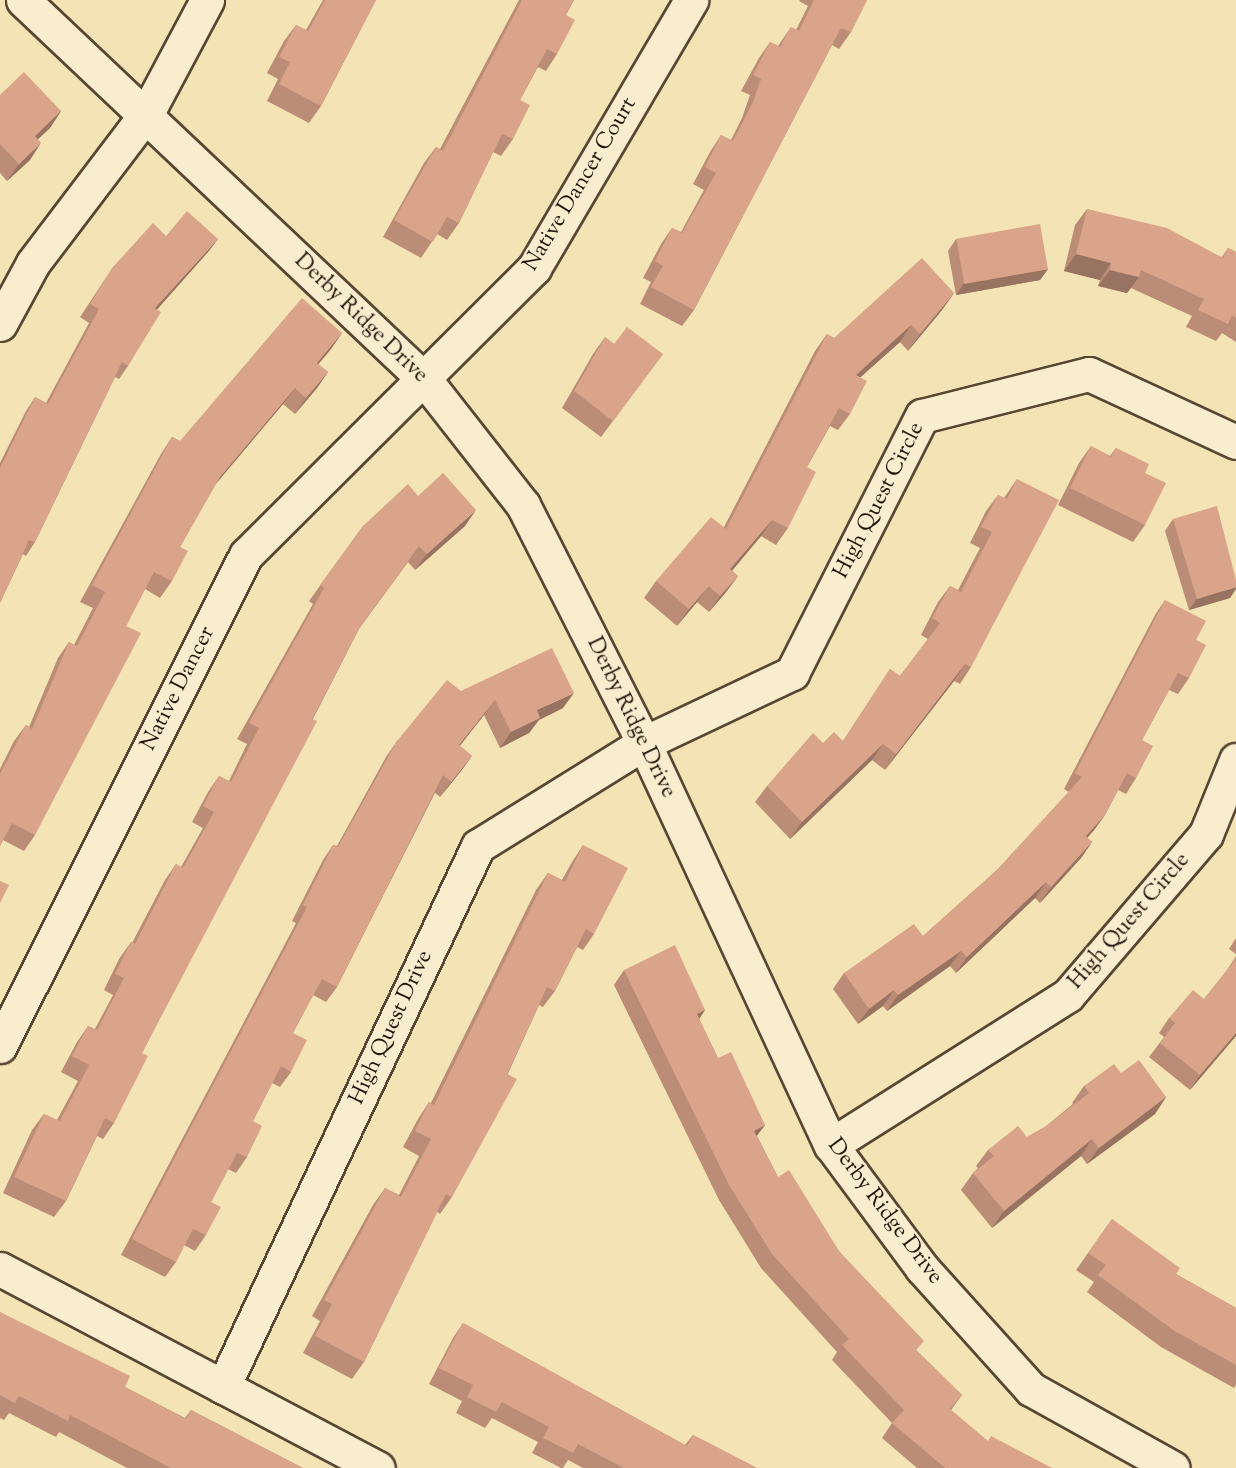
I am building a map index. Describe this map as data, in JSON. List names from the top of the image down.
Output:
{
  "streets": {
    "street": [
      "Native Dancer Court",
      "Derby Ridge Drive",
      "High Quest Circle",
      "Native Dancer",
      "High Quest Drive"
    ]
  },
  "crossings": [
    ["Native Dancer Court", "Derby Ridge Drive"],
    ["Native Dancer Court", "Native Dancer"],
    ["Derby Ridge Drive", "High Quest Circle"],
    ["Derby Ridge Drive", "Native Dancer"],
    ["Derby Ridge Drive", "High Quest Drive"],
    ["High Quest Circle", "High Quest Drive"]
  ]
}
